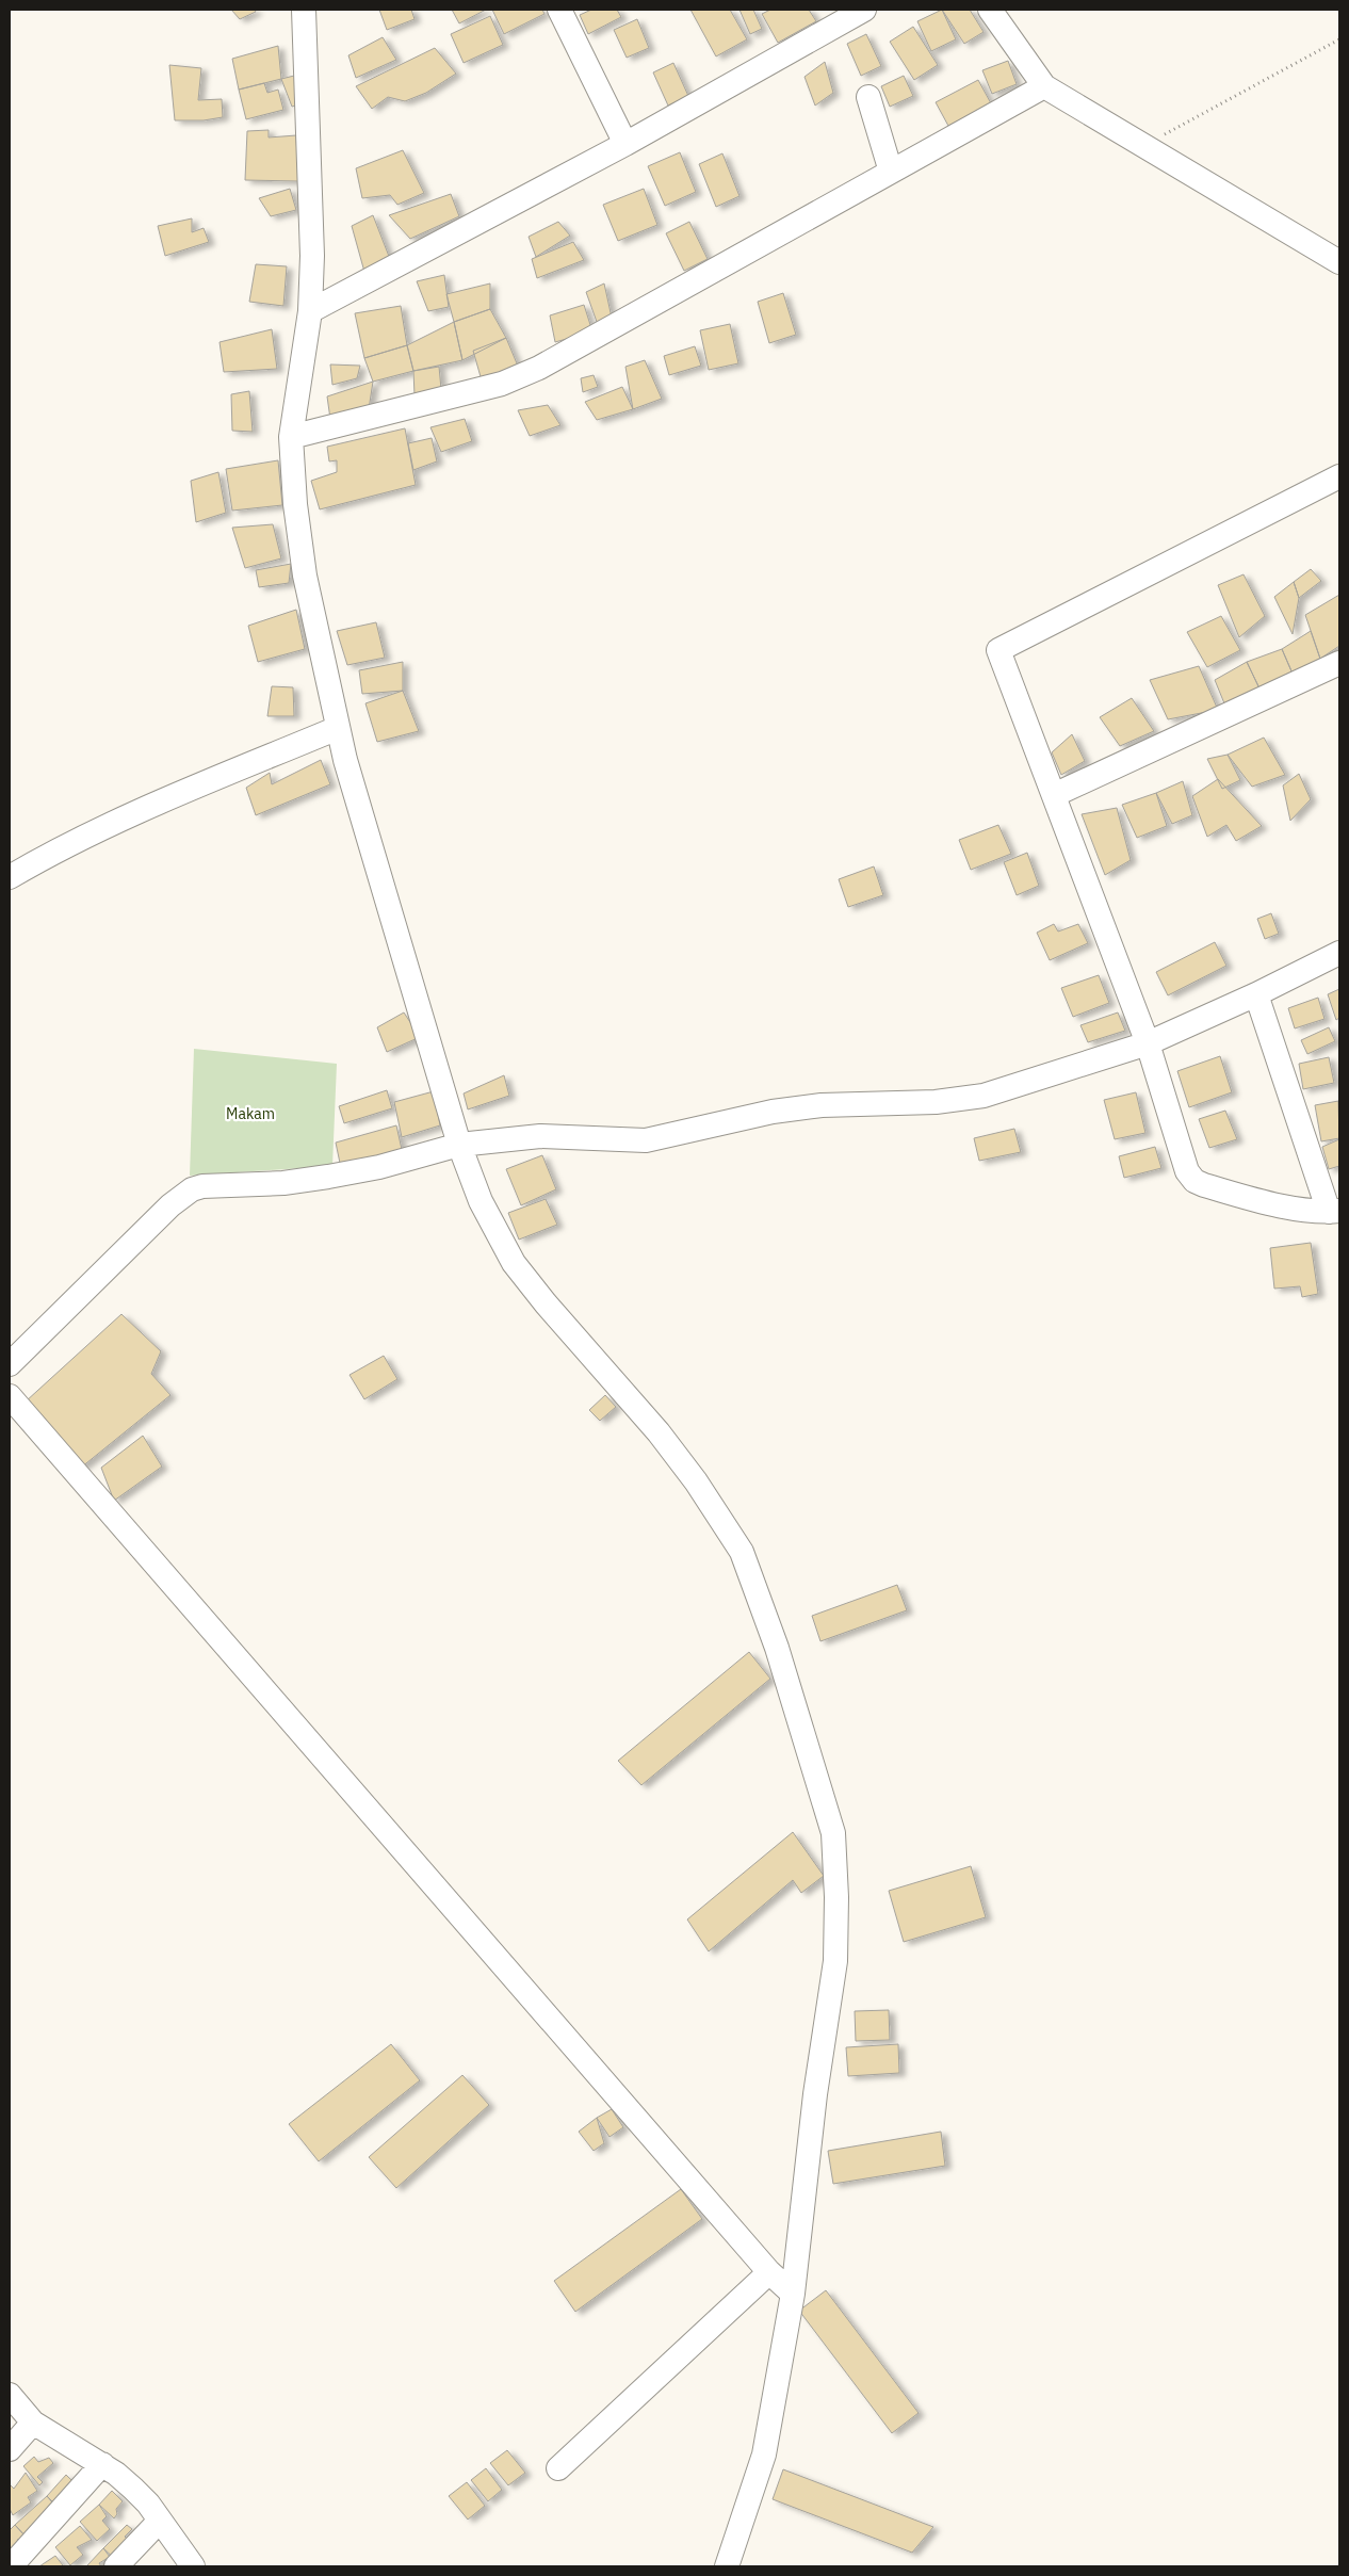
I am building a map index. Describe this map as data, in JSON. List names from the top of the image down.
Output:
{
  "parks": ["Makam"]
}
